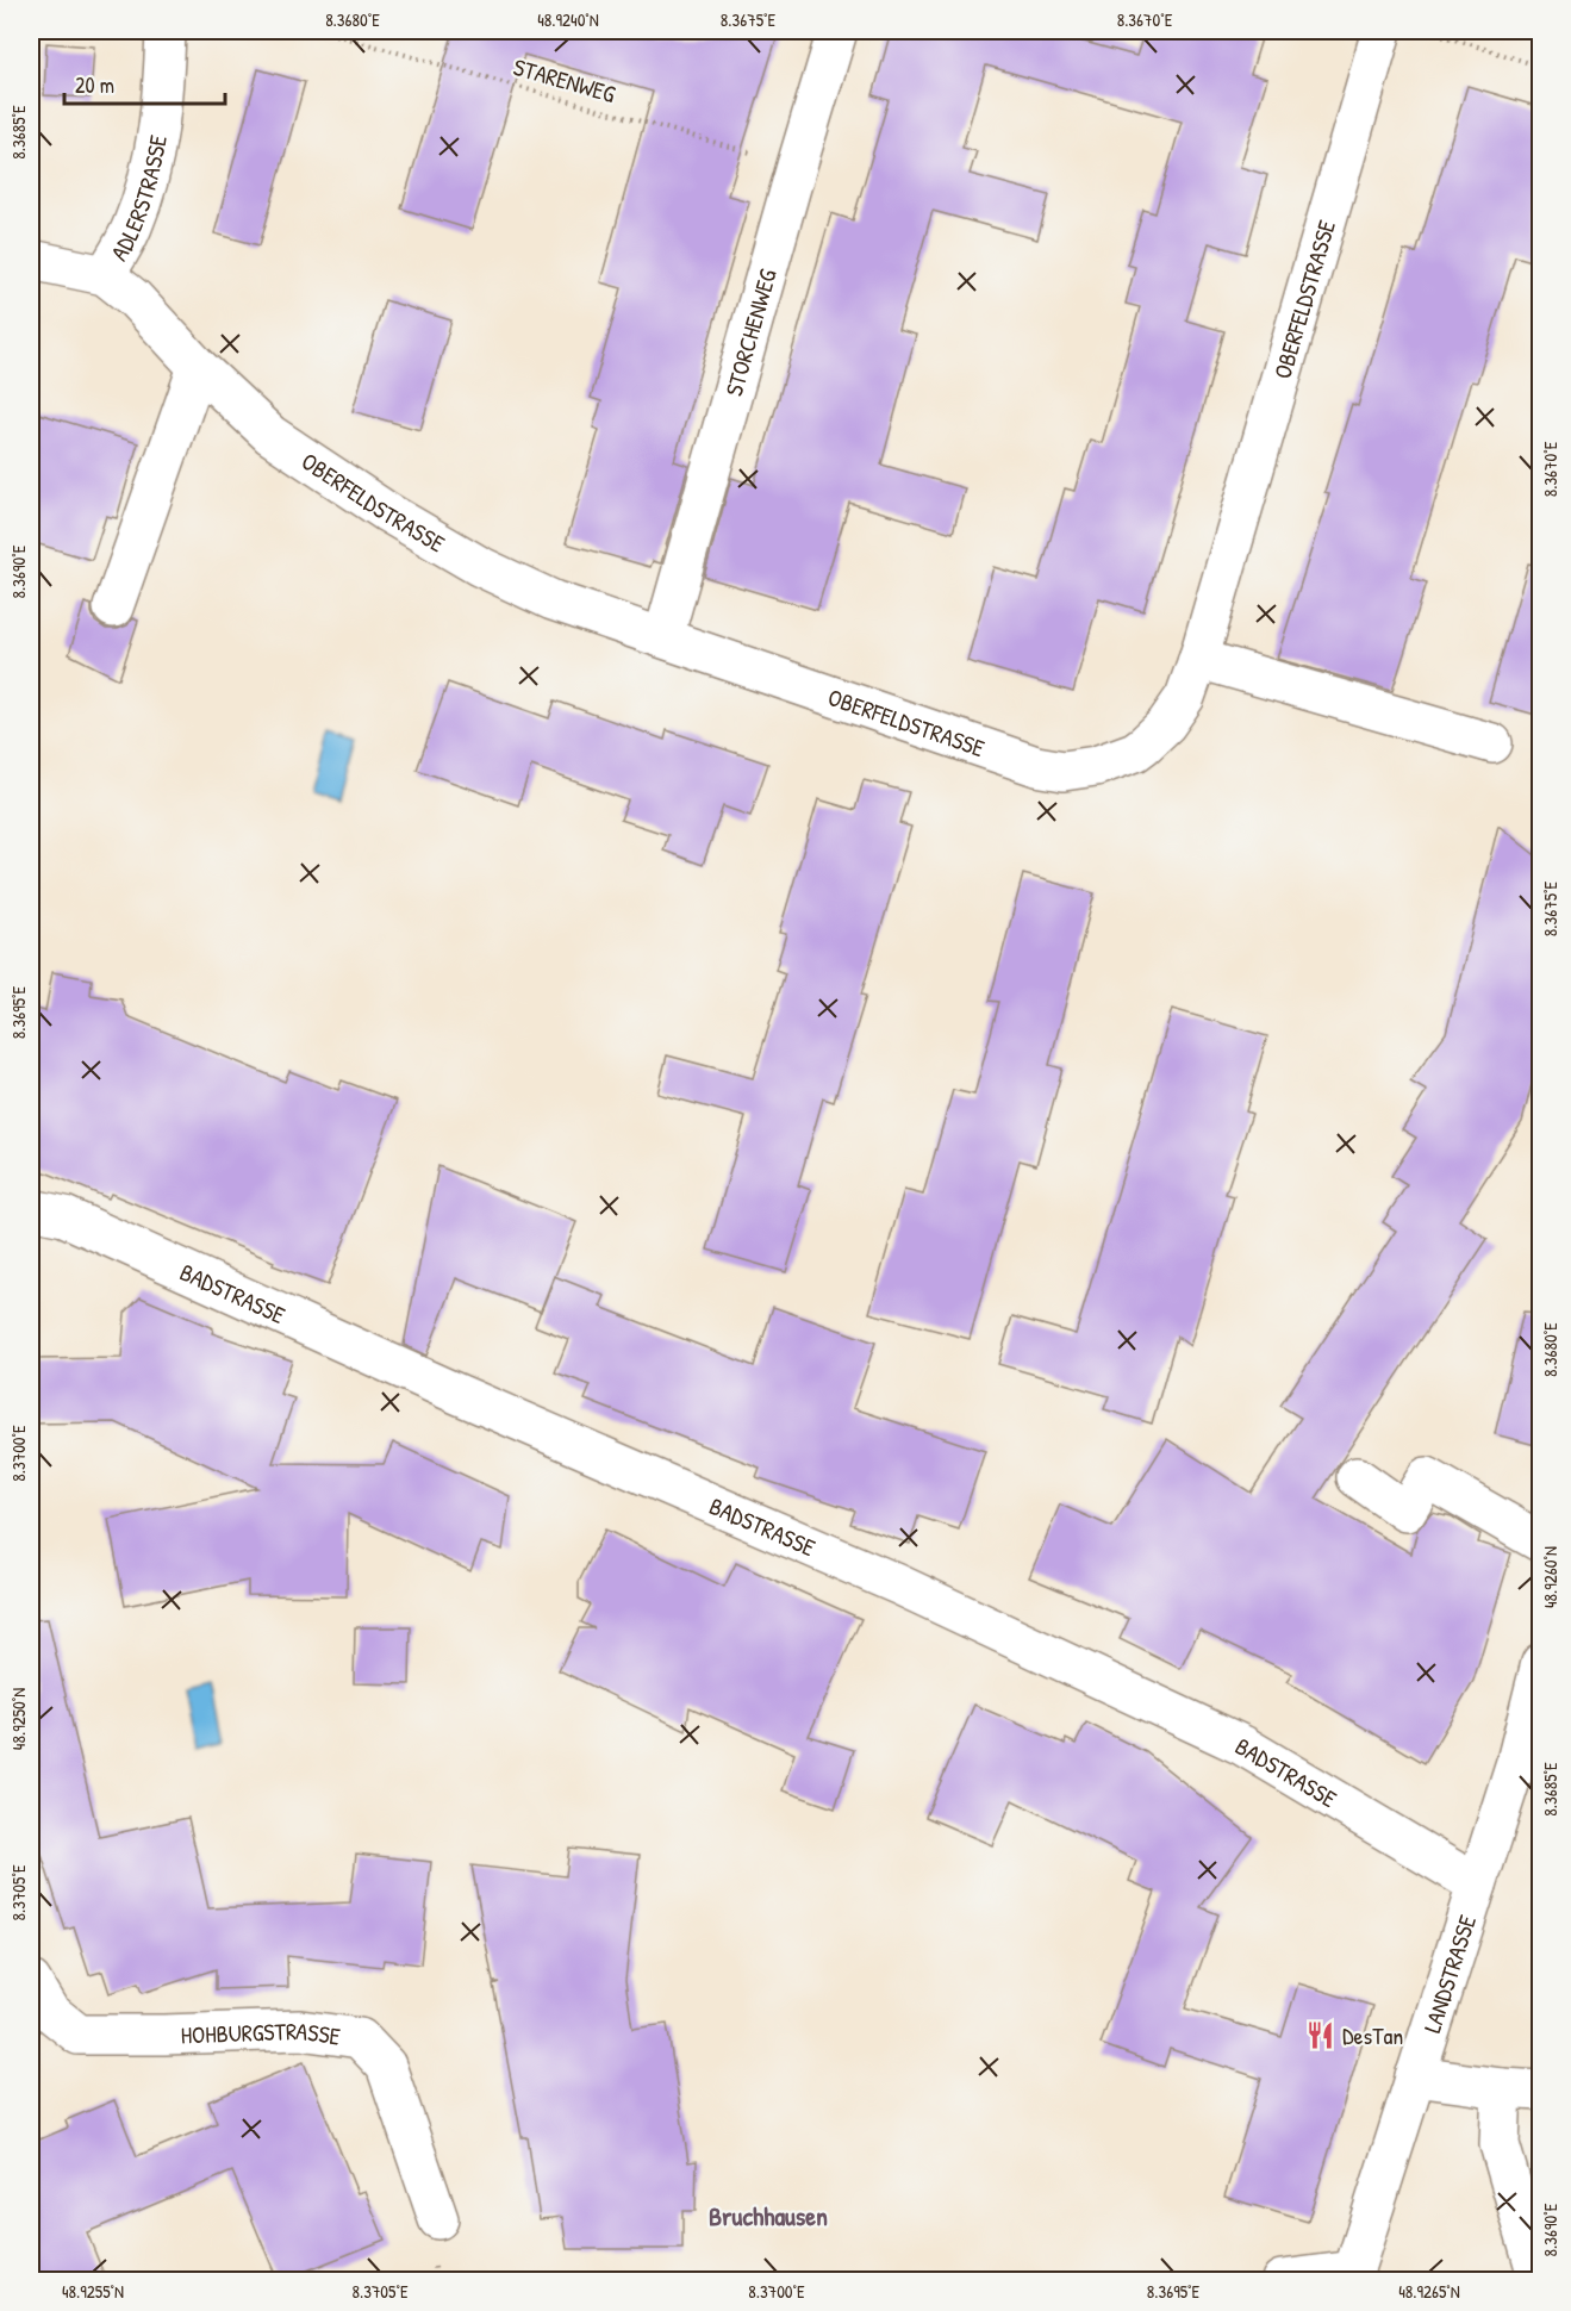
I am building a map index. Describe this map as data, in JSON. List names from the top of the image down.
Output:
{
  "streets": {
    "street": [
      "ADLERSTRASSE",
      "OBERFELDSTRASSE",
      "STORCHENWEG",
      "BADSTRASSE",
      "LANDSTRASSE",
      "HOHBURGSTRASSE"
    ],
    "path": ["STARENWEG"]
  },
  "crossings": [
    ["STARENWEG", "STORCHENWEG"],
    ["ADLERSTRASSE", "OBERFELDSTRASSE"],
    ["OBERFELDSTRASSE", "STORCHENWEG"],
    ["BADSTRASSE", "LANDSTRASSE"]
  ],
  "districts": ["Bruchhausen"],
  "places": {
    "restaurant": ["DesTan"]
  },
  "scale_bar": "20 m",
  "coordinates": [
    "8.3680°E",
    "48.9240°N",
    "8.3675°E",
    "8.3670°E",
    "8.3685°E",
    "8.3690°E",
    "8.3695°E",
    "8.3700°E",
    "48.9260°N",
    "48.9250°N",
    "8.3705°E",
    "48.9255°N",
    "48.9265°N"
  ]
}
